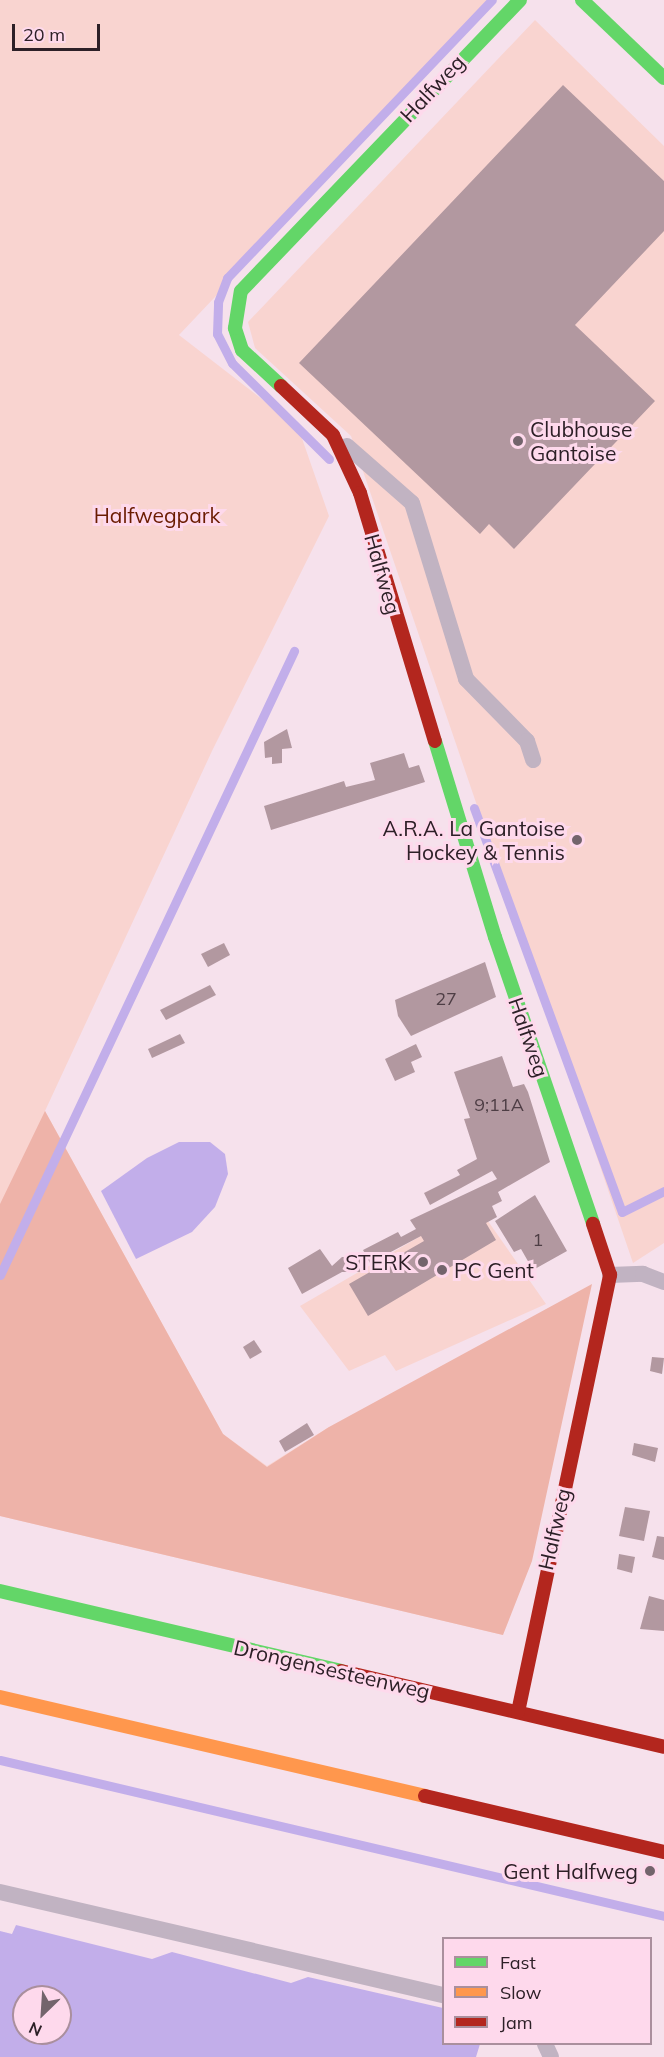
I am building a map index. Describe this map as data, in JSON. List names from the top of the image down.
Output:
{
  "streets": {
    "main road": ["Halfweg", "Drongensesteenweg"]
  },
  "crossings": [
    ["Halfweg", "Drongensesteenweg"]
  ],
  "parks": ["Halfwegpark"],
  "places": [
    "Clubhouse Gantoise",
    "A.R.A. La Gantoise Hockey & Tennis",
    "STERK",
    "PC Gent",
    "Gent Halfweg"
  ],
  "house_numbers": ["27", "9;11A", "1"],
  "legend": ["Fast", "Slow", "Jam"],
  "scale_bar": "20 m",
  "north": "bottom left"
}
